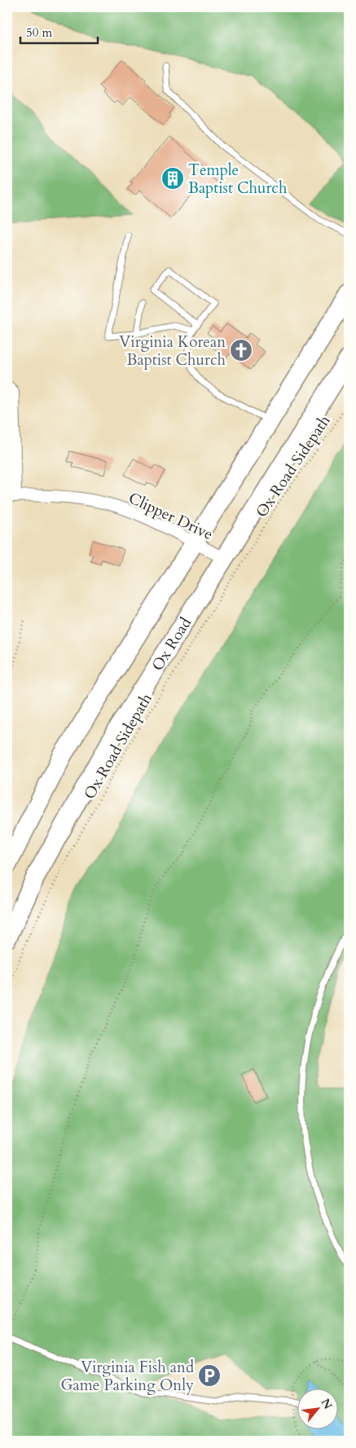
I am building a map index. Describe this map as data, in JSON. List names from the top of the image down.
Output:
{
  "streets": {
    "highway": ["Ox Road"],
    "street": ["Clipper Drive"],
    "path": ["Ox Road Sidepath"]
  },
  "crossings": [
    ["Clipper Drive", "Ox Road"]
  ],
  "places": {
    "building": ["Temple Baptist Church"],
    "church": ["Virginia Korean Baptist Church"],
    "parking": ["Virginia Fish and Game Parking Only"]
  },
  "scale_bar": "50 m",
  "north": "top right"
}
